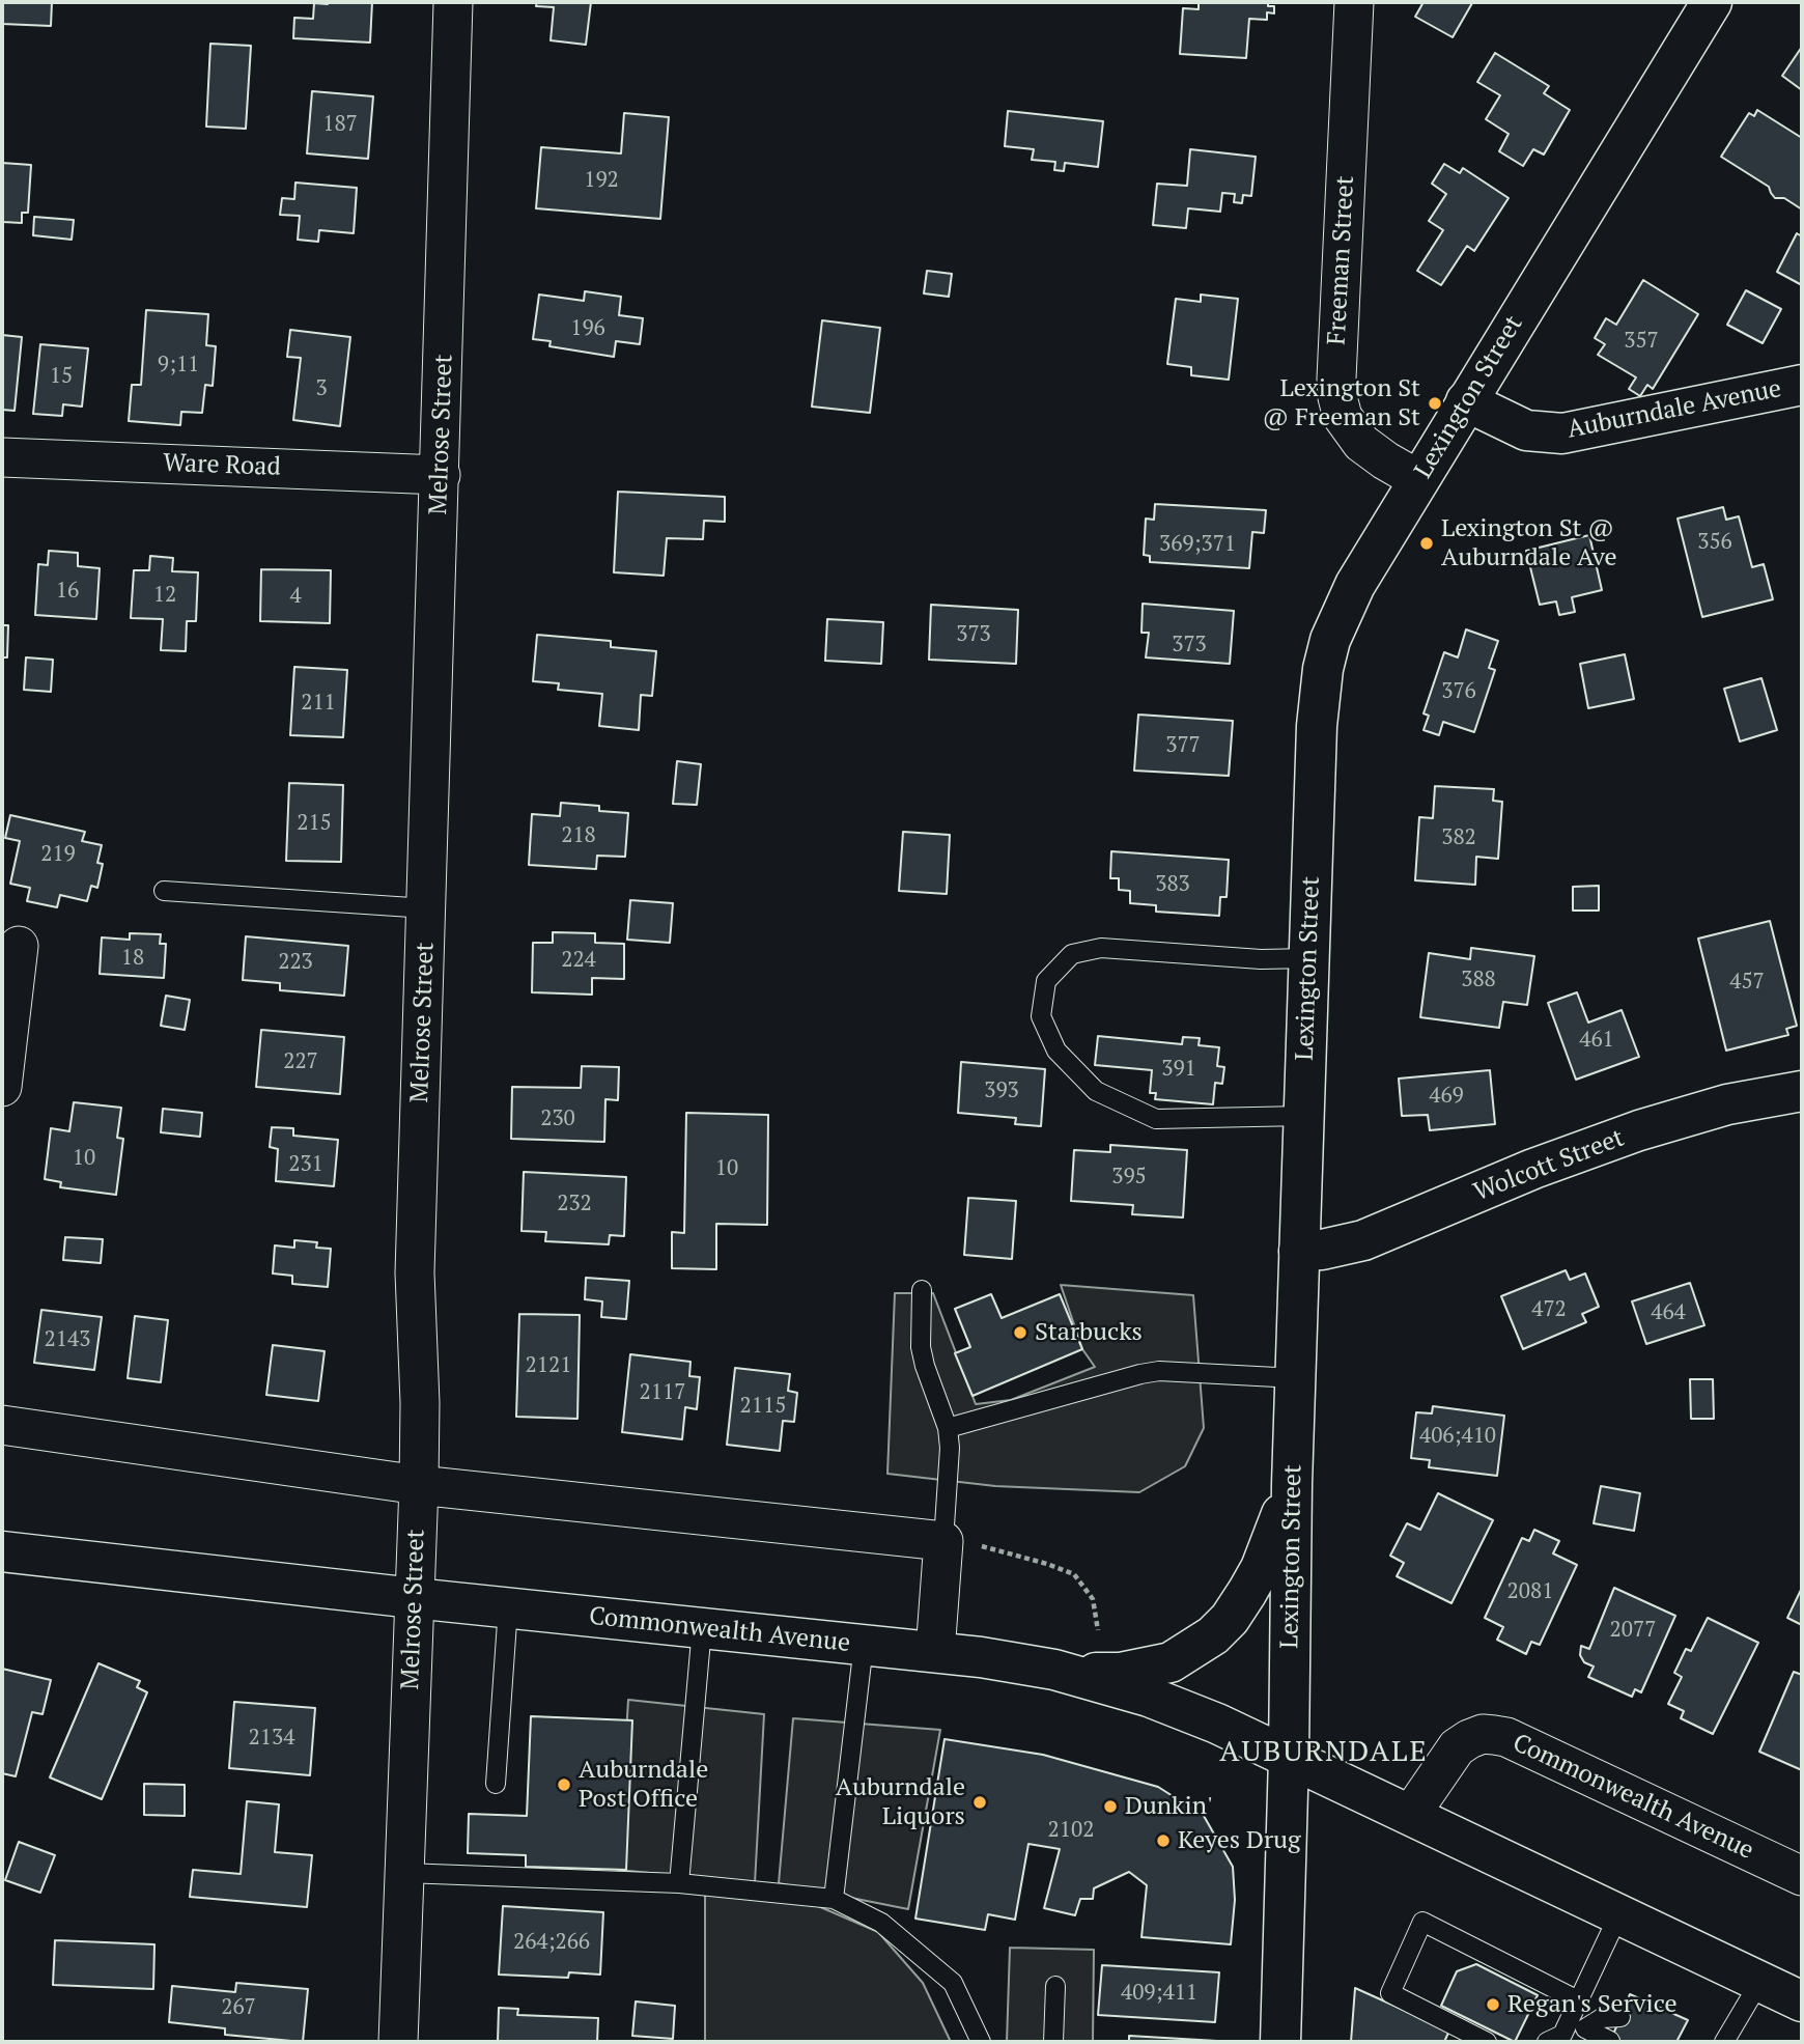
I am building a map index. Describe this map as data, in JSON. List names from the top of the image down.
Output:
{
  "streets": {
    "main road": [
      "Lexington Street",
      "Auburndale Avenue",
      "Wolcott Street",
      "Commonwealth Avenue"
    ],
    "street": ["Freeman Street", "Melrose Street", "Ware Road"]
  },
  "crossings": [
    ["Freeman Street", "Lexington Street"],
    ["Lexington Street", "Auburndale Avenue"],
    ["Lexington Street", "Wolcott Street"],
    ["Lexington Street", "Commonwealth Avenue"],
    ["Melrose Street", "Ware Road"],
    ["Melrose Street", "Commonwealth Avenue"]
  ],
  "districts": ["AUBURNDALE"],
  "places": [
    "Lexington St @ Freeman St",
    "Lexington St @ Auburndale Ave",
    "Starbucks",
    "Auburndale Post Office",
    "Auburndale Liquors",
    "Dunkin'",
    "Keyes Drug",
    "Regan's Service"
  ],
  "house_numbers": [
    "187",
    "192",
    "196",
    "357",
    "9;11",
    "15",
    "3",
    "356",
    "369;371",
    "16",
    "12",
    "4",
    "373",
    "373",
    "376",
    "211",
    "377",
    "215",
    "218",
    "382",
    "219",
    "383",
    "18",
    "224",
    "223",
    "388",
    "457",
    "461",
    "227",
    "391",
    "393",
    "469",
    "230",
    "10",
    "231",
    "10",
    "395",
    "232",
    "472",
    "464",
    "2143",
    "2121",
    "2117",
    "2115",
    "406;410",
    "2081",
    "2077",
    "2134",
    "2102",
    "264;266",
    "409;411",
    "267"
  ]
}
